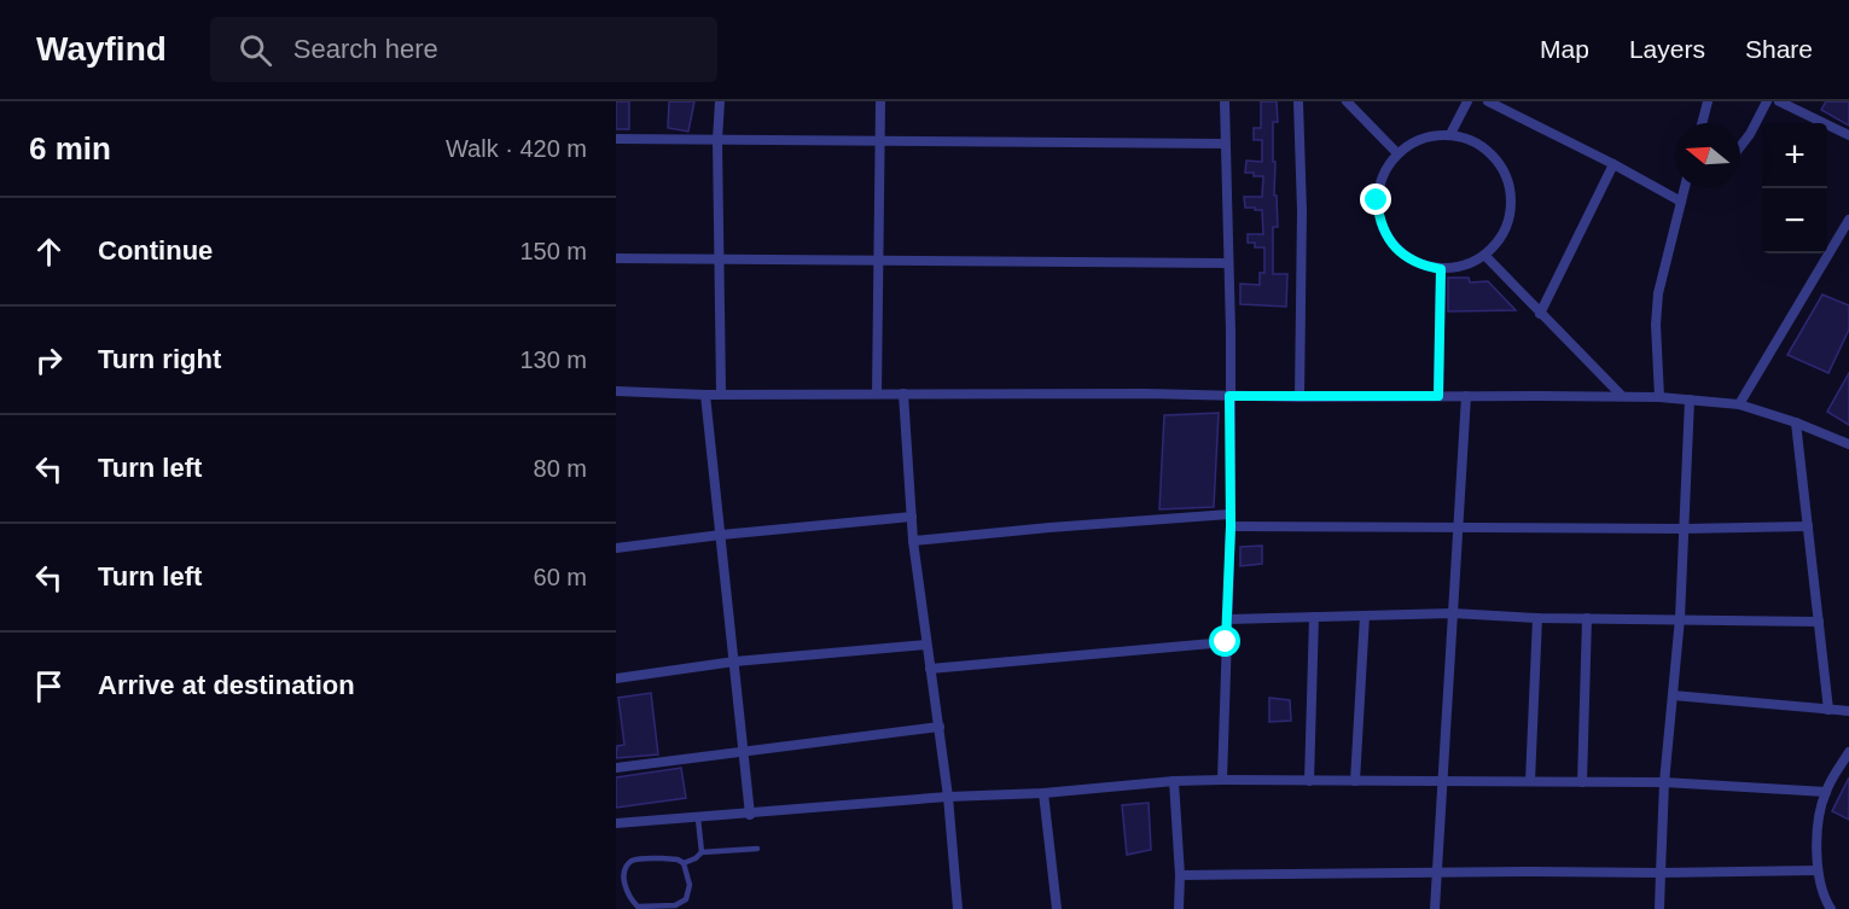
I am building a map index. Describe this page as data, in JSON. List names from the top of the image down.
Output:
{
  "north": "left",
  "page": {
    "header": "Wayfind",
    "search": "Search here",
    "nav": ["Map", "Layers", "Share"],
    "heading": ["6 min", "Walk · 420 m"],
    "map_buttons": ["+", "−"],
    "list": [
      ["Continue", "150 m"],
      ["Turn right", "130 m"],
      ["Turn left", "80 m"],
      ["Turn left", "60 m"],
      "Arrive at destination"
    ]
  }
}
